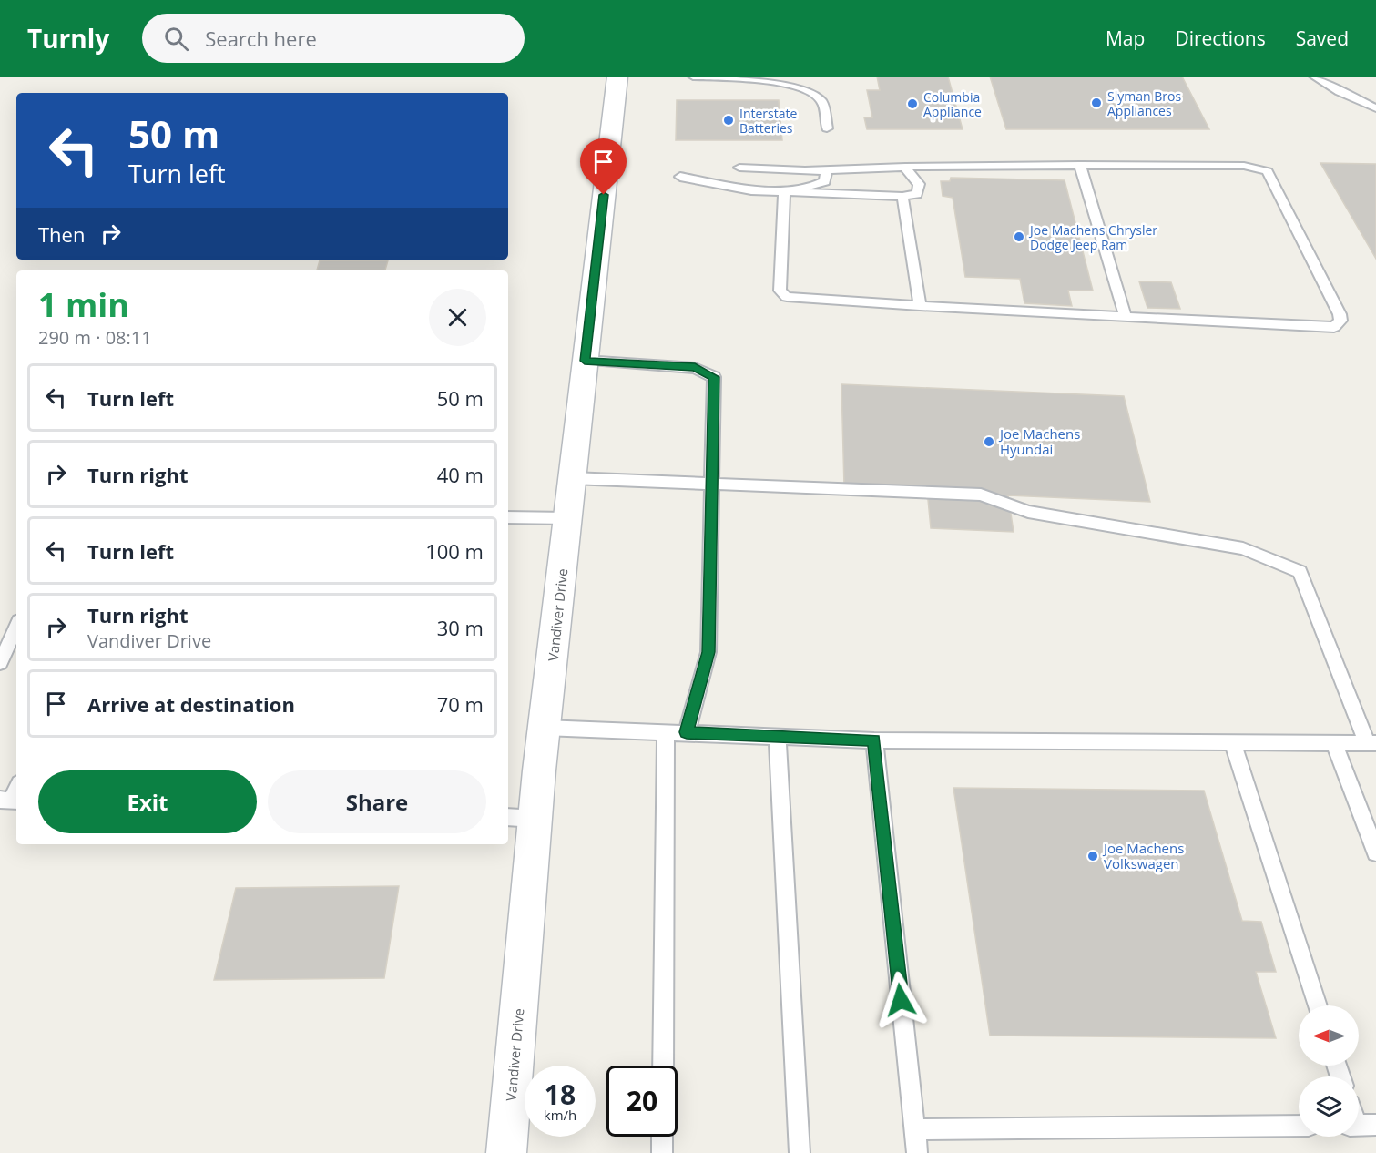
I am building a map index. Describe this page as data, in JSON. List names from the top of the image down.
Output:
{
  "streets": {
    "main road": ["Vandiver Drive"]
  },
  "places": [
    "Slyman Bros Appliances",
    "Columbia Appliance",
    "Interstate Batteries",
    "Joe Machens Chrysler Dodge Jeep Ram",
    "Joe Machens Hyundai",
    "Joe Machens Volkswagen"
  ],
  "north": "left",
  "page": {
    "header": "Turnly",
    "search": "Search here",
    "nav": ["Map", "Directions", "Saved"],
    "turn": ["50 m", "Turn left"],
    "then": "Then",
    "heading": ["1 min", "290 m · 08:11"],
    "list": [
      {
        "name": "Turn left",
        "value": "50 m"
      },
      {
        "name": "Turn right",
        "value": "40 m"
      },
      {
        "name": "Turn left",
        "value": "100 m"
      },
      {
        "name": "Turn right",
        "note": "Vandiver Drive",
        "value": "30 m"
      },
      {
        "name": "Arrive at destination",
        "value": "70 m"
      }
    ],
    "buttons": ["Exit", "Share"],
    "speed": "18 km/h",
    "limit": "20"
  }
}
